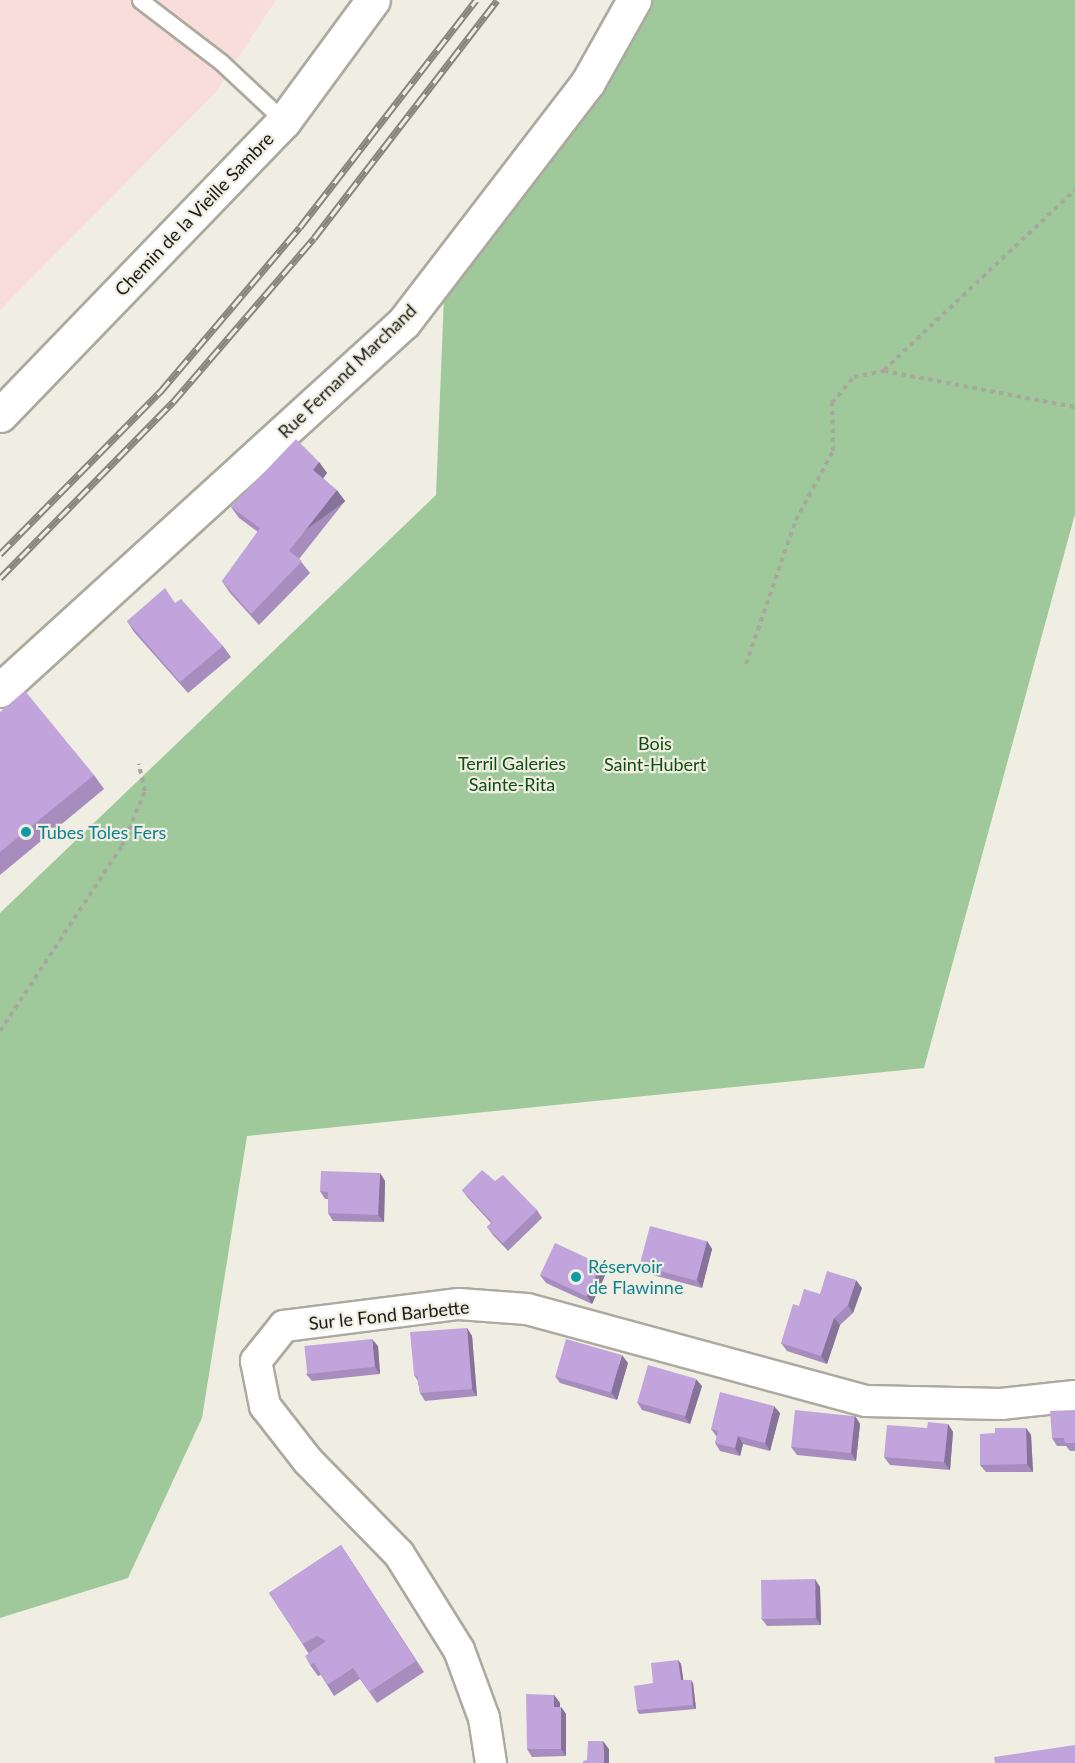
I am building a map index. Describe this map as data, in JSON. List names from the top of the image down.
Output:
{
  "streets": {
    "street": ["Chemin de la Vieille Sambre", "Rue Fernand Marchand", "Sur le Fond Barbette"]
  },
  "parks": ["Bois Saint-Hubert", "Terril Galeries Sainte-Rita"],
  "places": ["Tubes Toles Fers", "Réservoir de Flawinne"]
}
